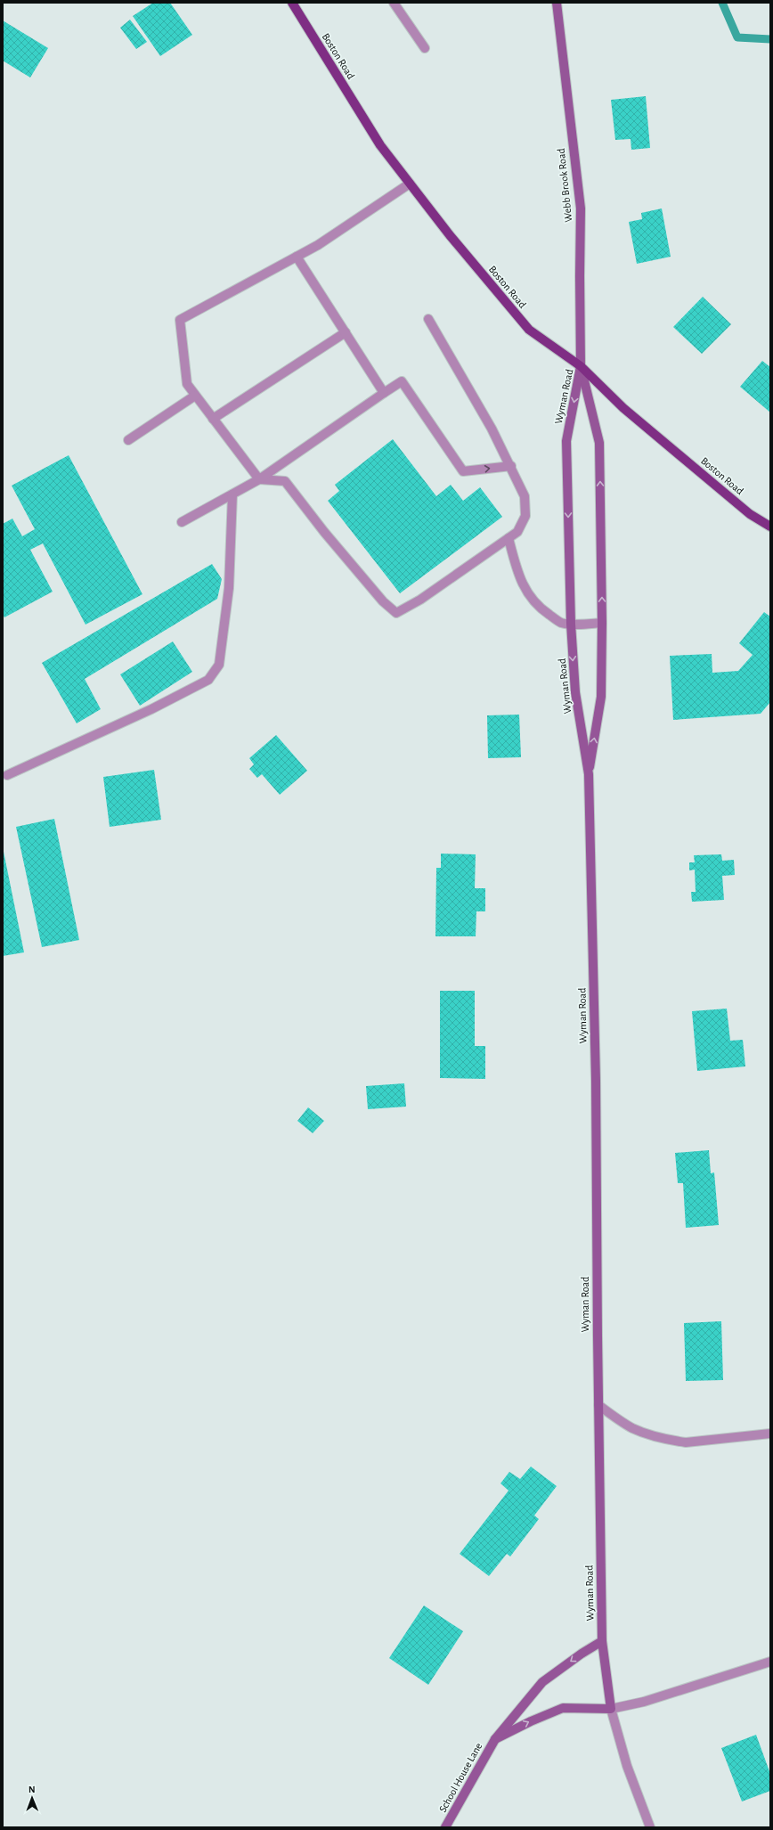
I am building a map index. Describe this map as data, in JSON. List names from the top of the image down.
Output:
{
  "streets": {
    "main road": ["Boston Road"],
    "street": ["Webb Brook Road", "Wyman Road", "School House Lane"]
  },
  "crossings": [
    ["Boston Road", "Webb Brook Road"],
    ["Boston Road", "Wyman Road"],
    ["Webb Brook Road", "Wyman Road"],
    ["Wyman Road", "School House Lane"]
  ],
  "north": "top"
}
